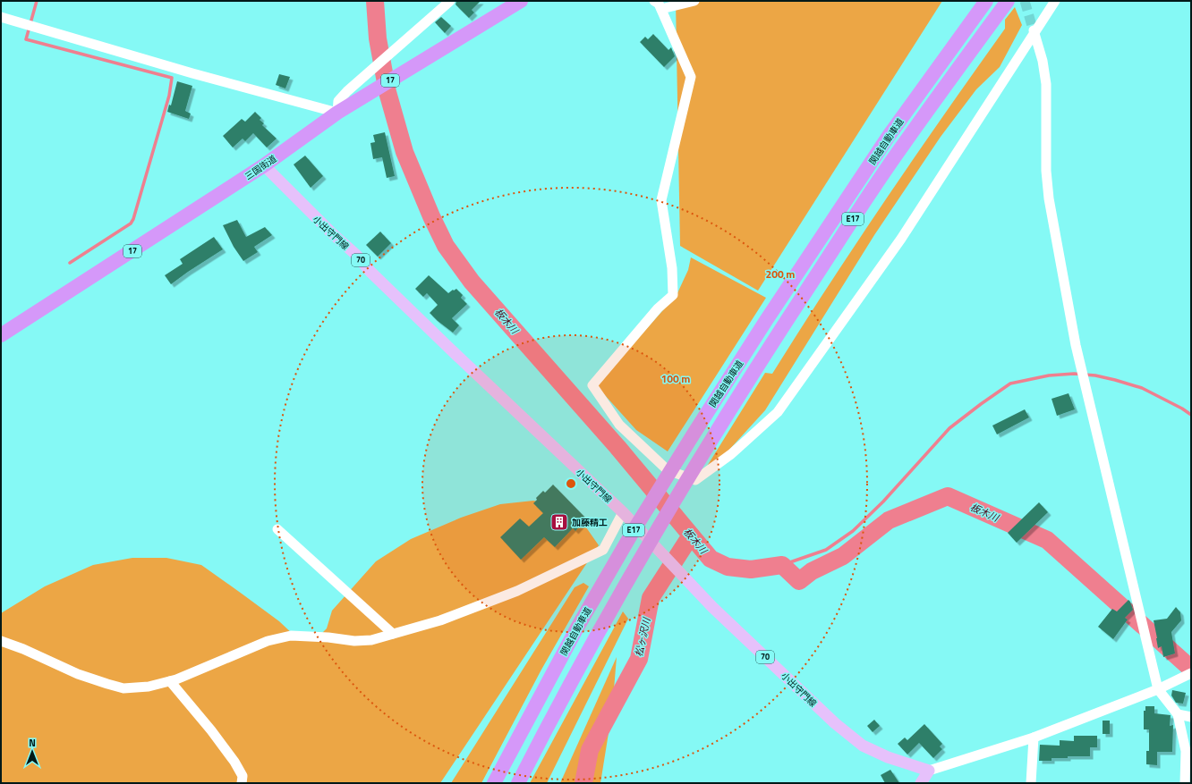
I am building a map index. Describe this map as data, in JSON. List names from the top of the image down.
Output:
{
  "streets": {
    "highway": [
      "17",
      "関越自動車道",
      "三国街道",
      "E17"
    ],
    "main road": ["小出守門線", "70"]
  },
  "crossings": [
    ["三国街道", "小出守門線"]
  ],
  "water": ["板木川", "松ヶ沢川"],
  "places": {
    "building": ["加藤精工"]
  },
  "north": "top",
  "rings": ["200 m", "100 m"]
}
